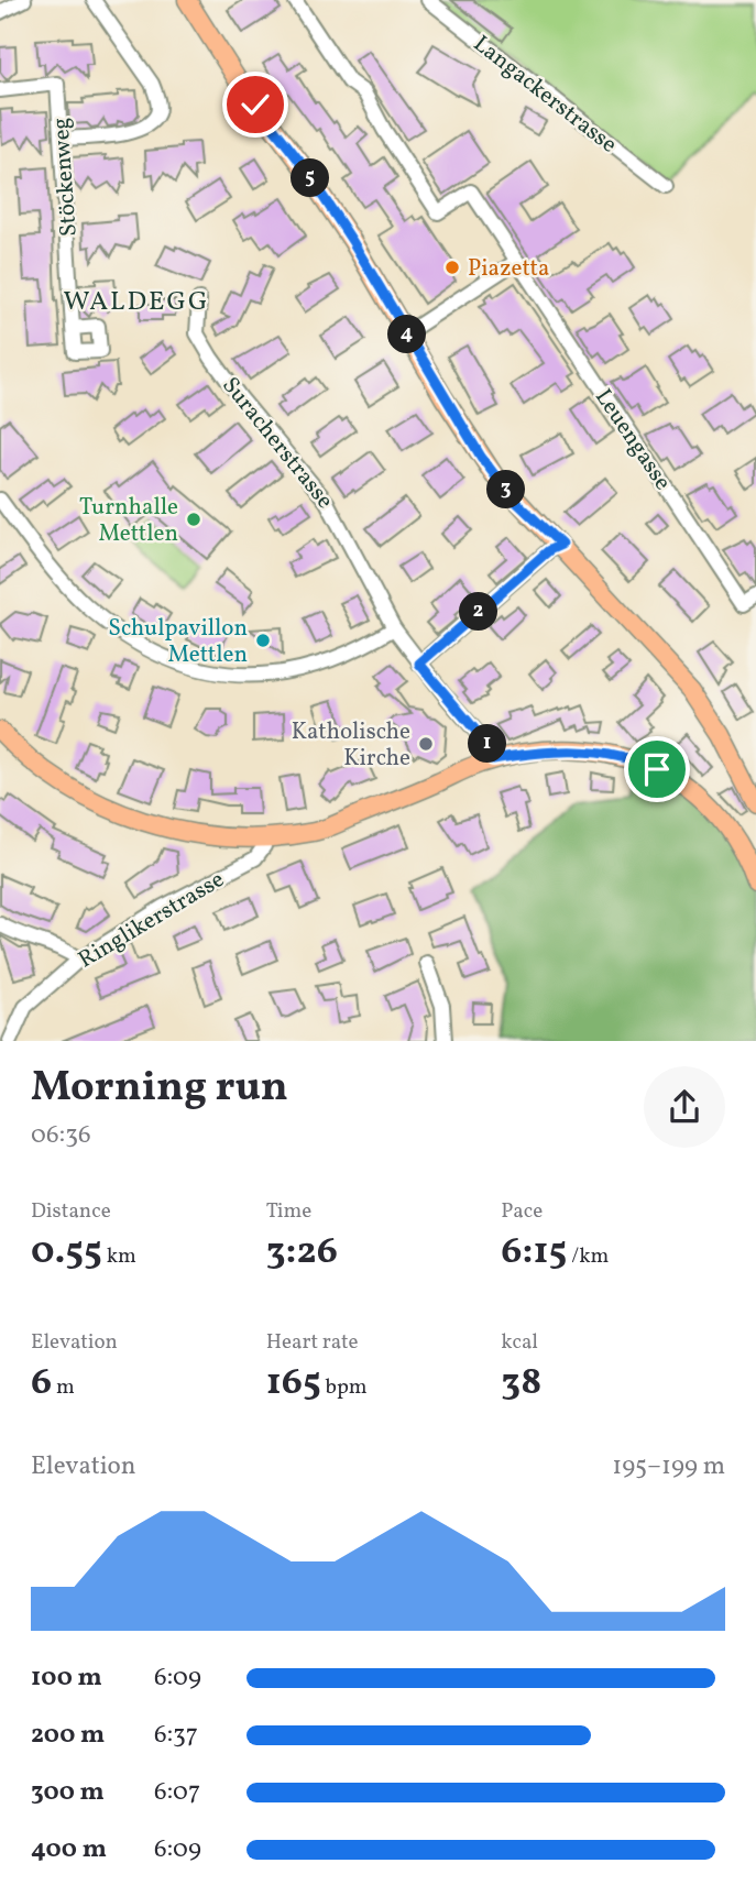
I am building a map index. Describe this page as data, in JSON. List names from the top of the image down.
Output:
{
  "streets": {
    "street": [
      "Langackerstrasse",
      "Stöckenweg",
      "Leuengasse",
      "Suracherstrasse",
      "Ringlikerstrasse"
    ]
  },
  "districts": ["WALDEGG"],
  "places": [
    "Piazetta",
    "Turnhalle Mettlen",
    "Schulpavillon Mettlen",
    "Katholische Kirche"
  ],
  "page": {
    "pins": [
      "5",
      "4",
      "3",
      "2",
      "1"
    ],
    "heading": ["Morning run", "06:36"],
    "stats": [
      ["Distance", "0.55 km"],
      ["Time", "3:26"],
      ["Pace", "6:15 /km"],
      ["Elevation", "6 m"],
      ["Heart rate", "165 bpm"],
      ["kcal", "38"]
    ],
    "chart": ["Elevation", "195–199 m"],
    "list": [
      {
        "name": "100 m",
        "note": "6:09"
      },
      {
        "name": "200 m",
        "note": "6:37"
      },
      {
        "name": "300 m",
        "note": "6:07"
      },
      {
        "name": "400 m",
        "note": "6:09"
      }
    ]
  }
}
